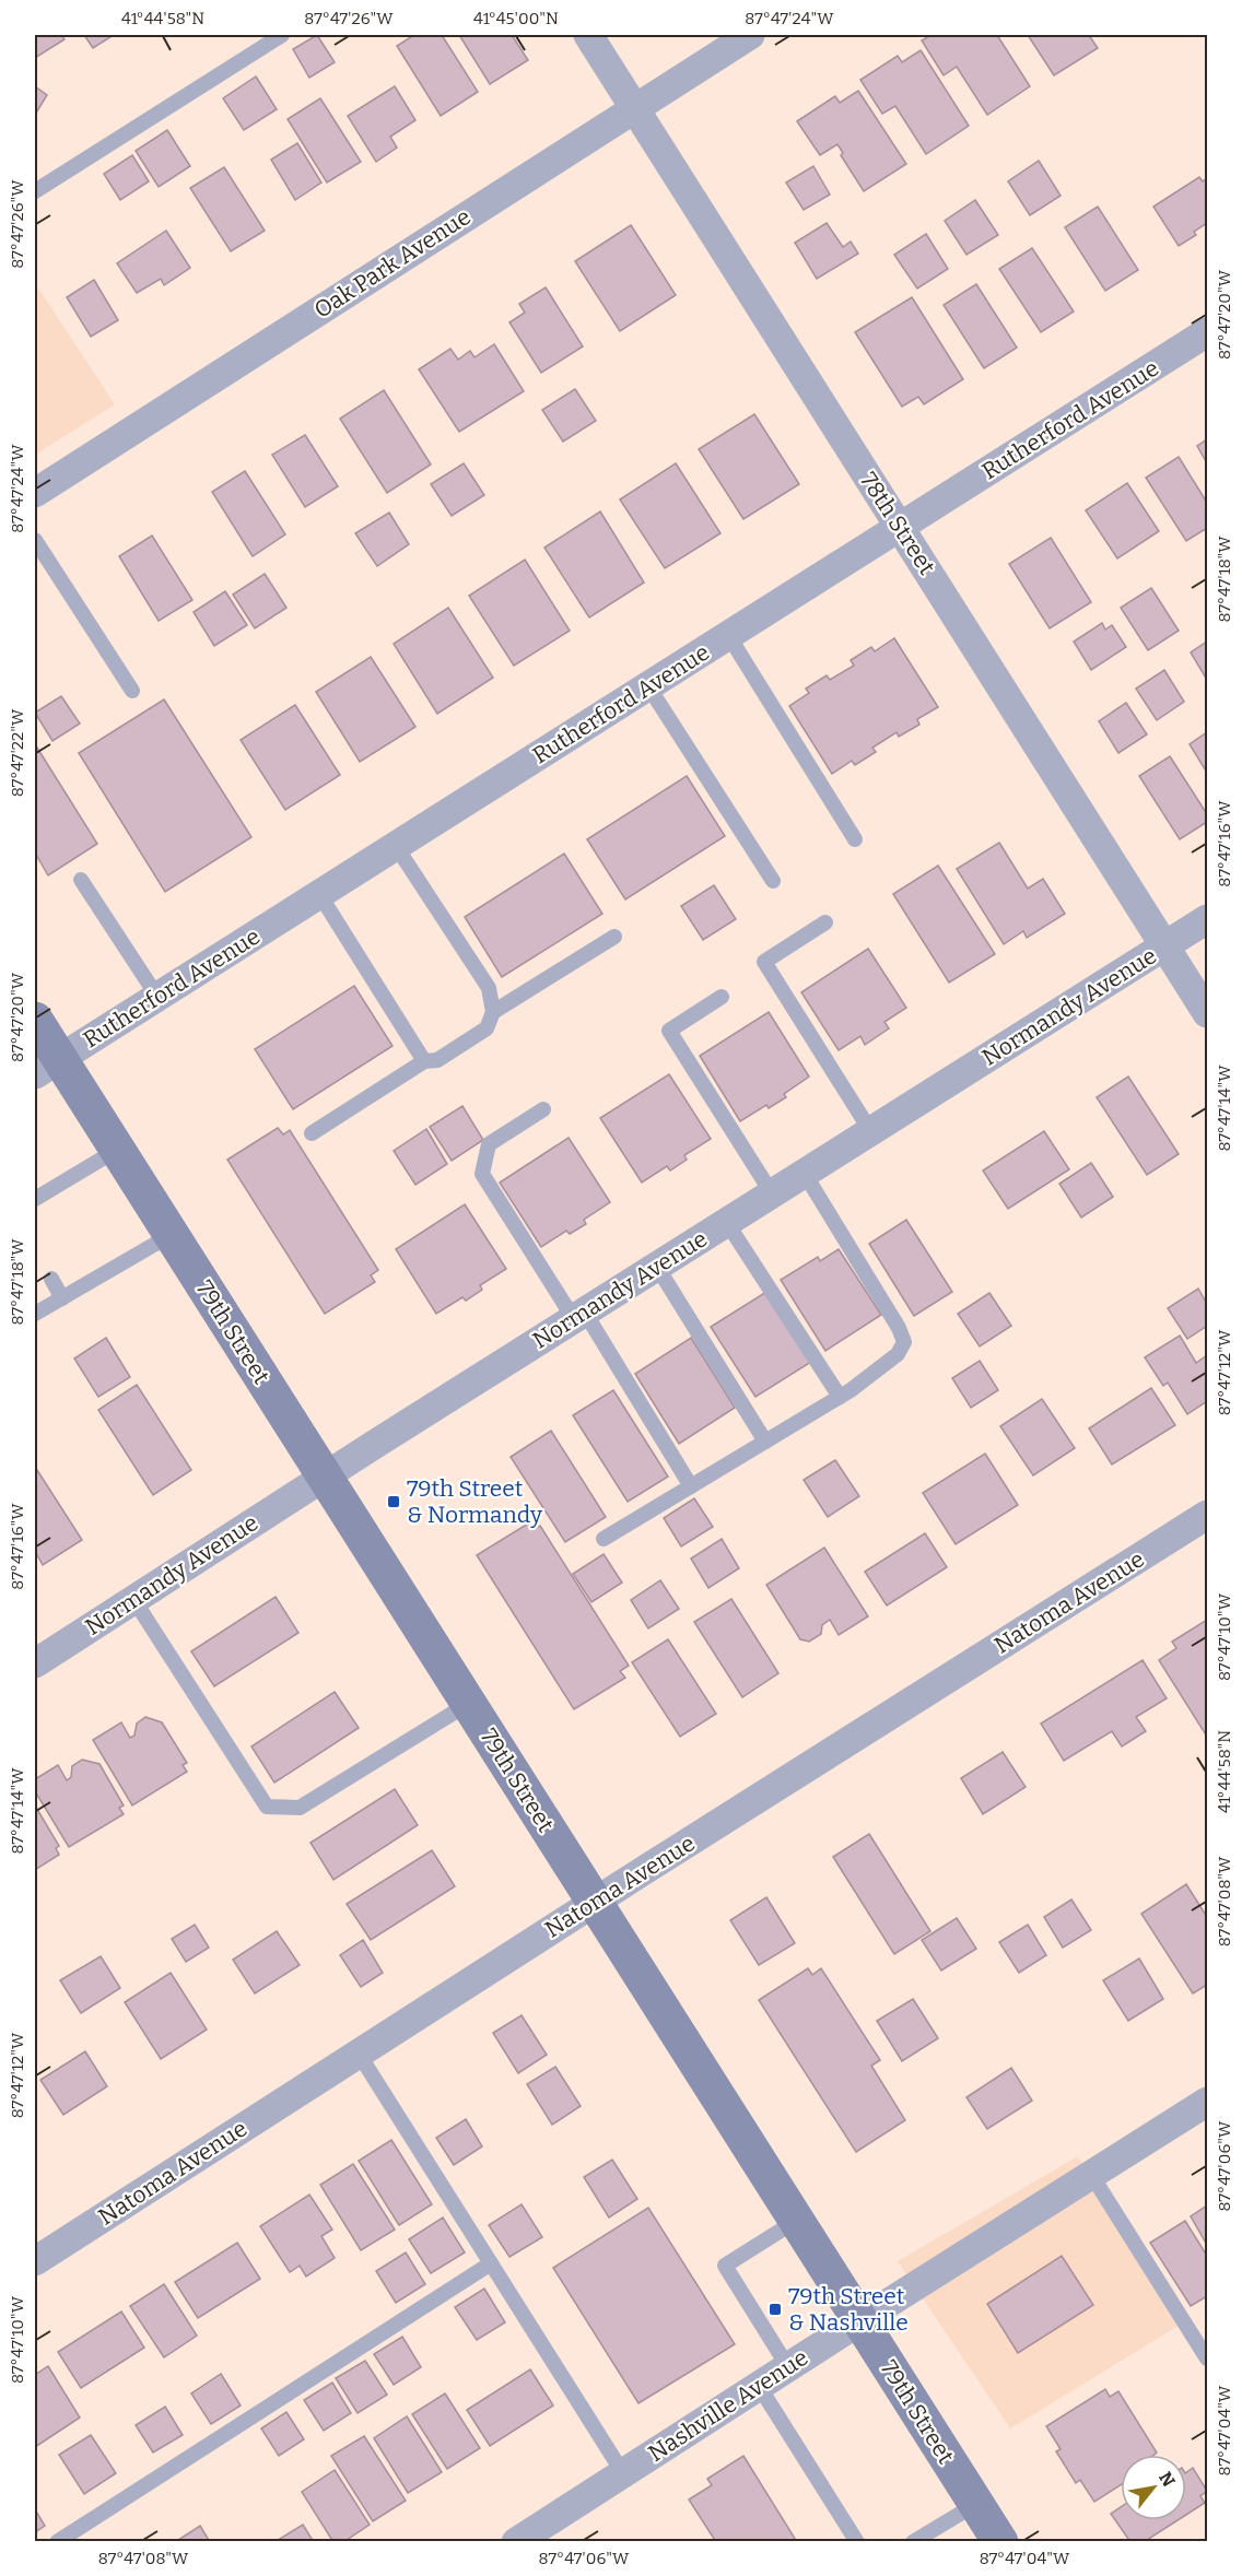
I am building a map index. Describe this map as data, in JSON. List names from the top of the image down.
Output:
{
  "streets": {
    "main road": ["79th Street"],
    "street": [
      "Oak Park Avenue",
      "Rutherford Avenue",
      "78th Street",
      "Normandy Avenue",
      "Natoma Avenue",
      "Nashville Avenue"
    ]
  },
  "crossings": [
    ["Oak Park Avenue", "78th Street"],
    ["Rutherford Avenue", "78th Street"],
    ["Rutherford Avenue", "79th Street"],
    ["78th Street", "Normandy Avenue"],
    ["Normandy Avenue", "79th Street"],
    ["79th Street", "Natoma Avenue"],
    ["79th Street", "Nashville Avenue"]
  ],
  "places": {
    "transit": ["79th Street & Normandy", "79th Street & Nashville"]
  },
  "north": "top right",
  "coordinates": [
    "41°44'58\"N",
    "87°47'26\"W",
    "41°45'00\"N",
    "87°47'24\"W",
    "87°47'20\"W",
    "87°47'18\"W",
    "87°47'22\"W",
    "87°47'16\"W",
    "87°47'14\"W",
    "87°47'12\"W",
    "87°47'10\"W",
    "87°47'08\"W",
    "87°47'06\"W",
    "87°47'04\"W"
  ]
}
